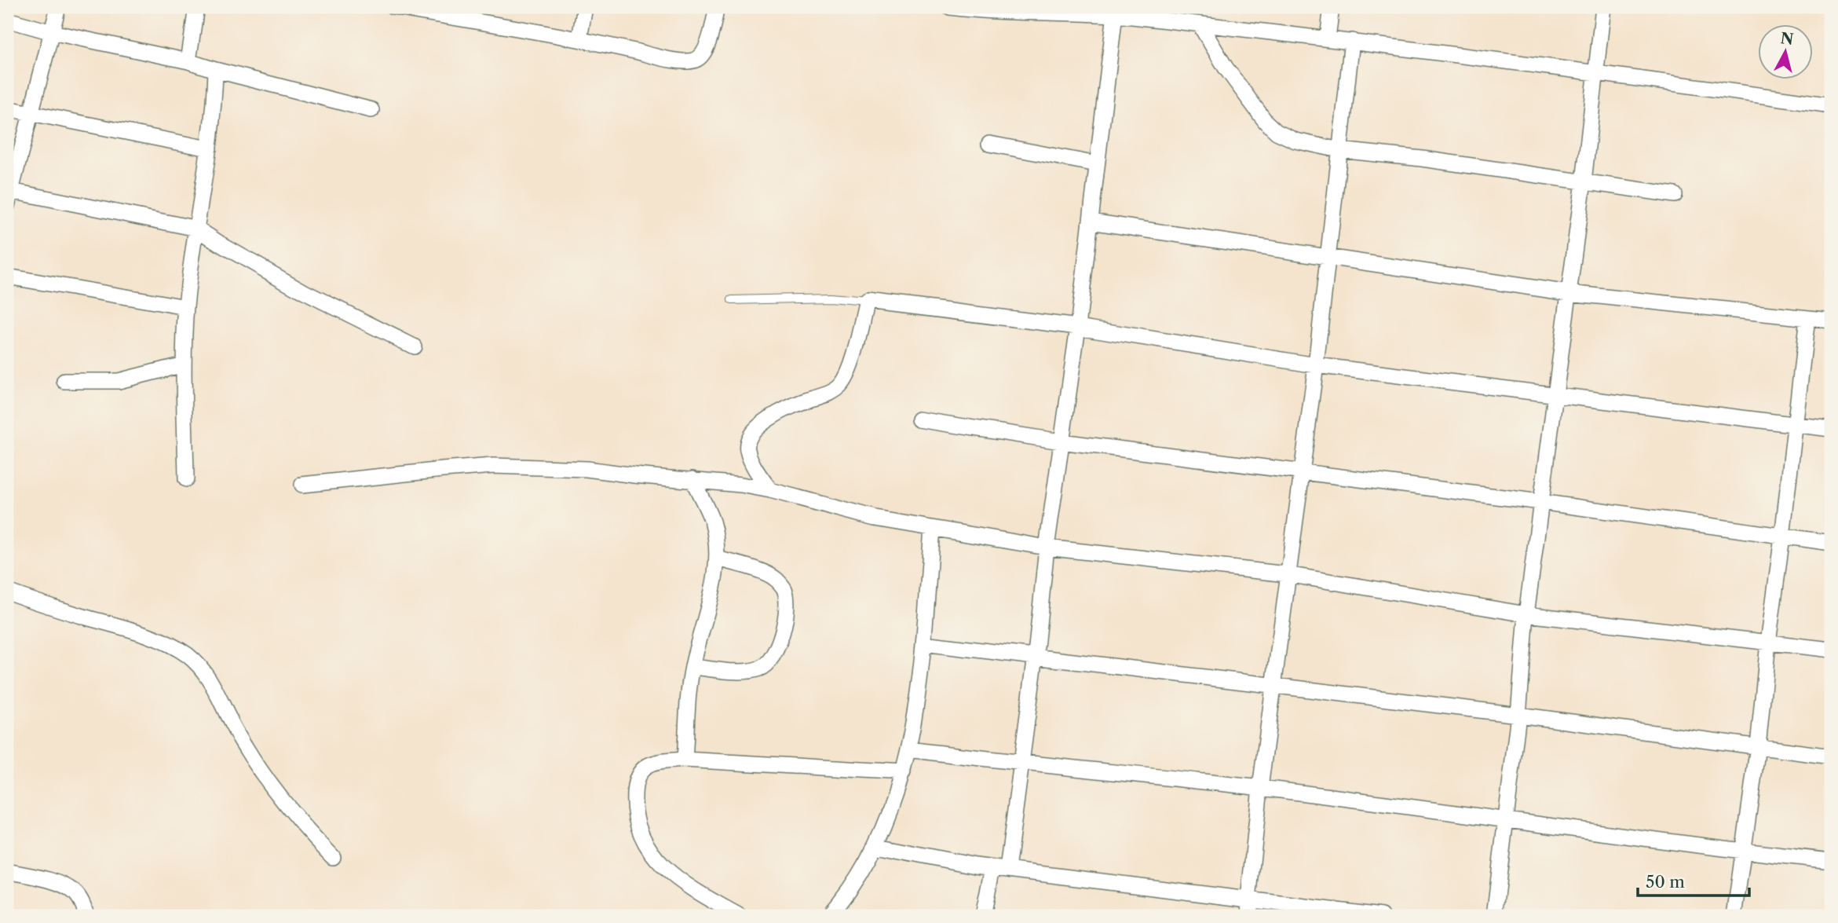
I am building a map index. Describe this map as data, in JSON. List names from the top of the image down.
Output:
{
  "scale_bar": "50 m",
  "north": "top"
}
